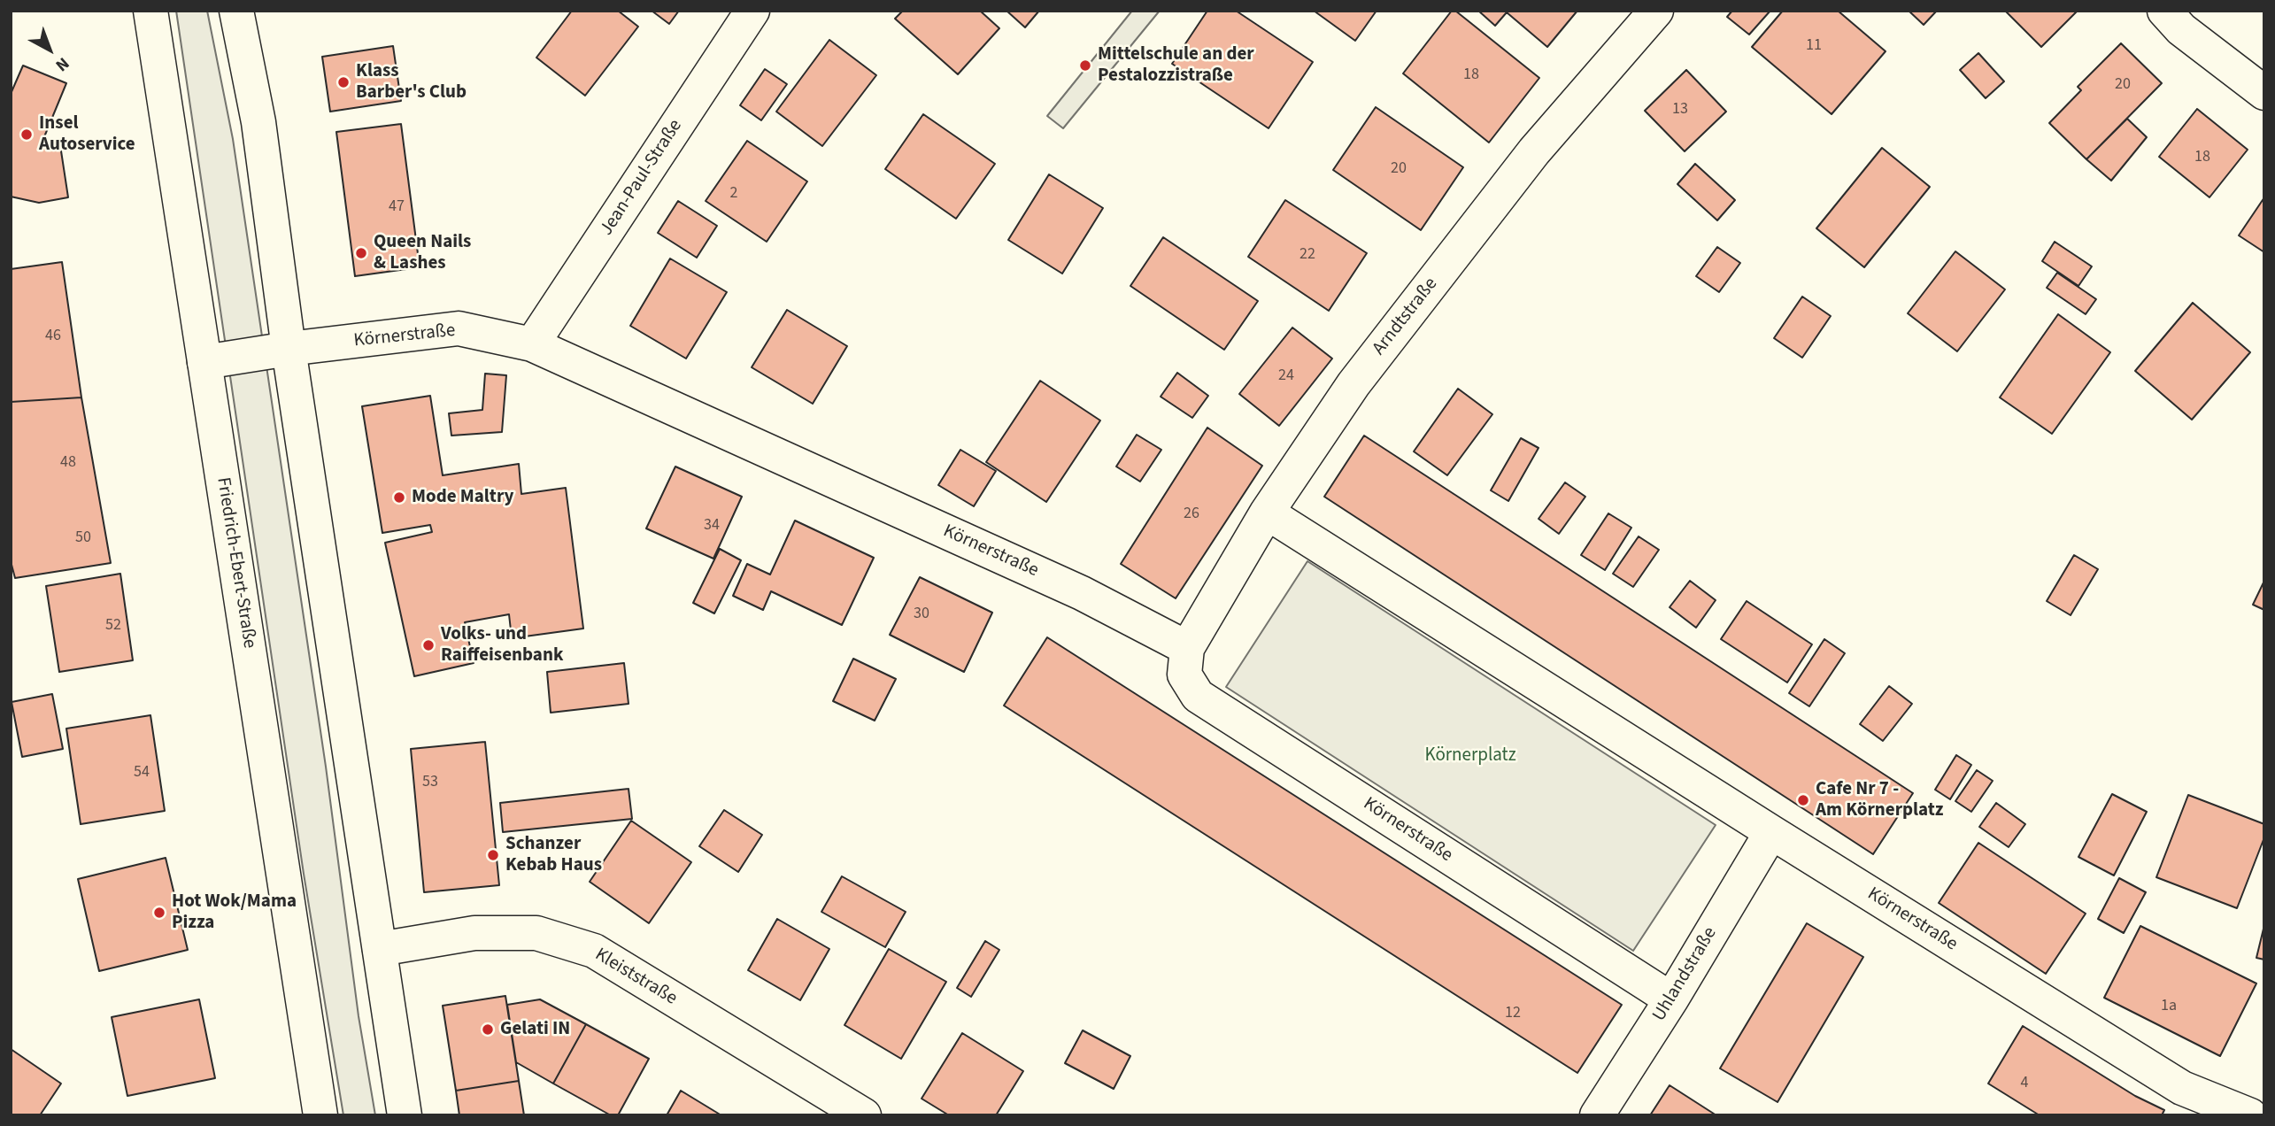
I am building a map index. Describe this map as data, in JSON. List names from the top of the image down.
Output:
{
  "streets": {
    "street": [
      "Jean-Paul-Straße",
      "Arndtstraße",
      "Körnerstraße",
      "Friedrich-Ebert-Straße",
      "Uhlandstraße",
      "Kleiststraße"
    ]
  },
  "crossings": [
    ["Jean-Paul-Straße", "Körnerstraße"],
    ["Arndtstraße", "Körnerstraße"],
    ["Körnerstraße", "Friedrich-Ebert-Straße"],
    ["Körnerstraße", "Uhlandstraße"]
  ],
  "parks": ["Körnerplatz"],
  "places": [
    "Mittelschule an der Pestalozzistraße",
    "Klass Barber's Club",
    "Insel Autoservice",
    "Queen Nails & Lashes",
    "Mode Maltry",
    "Volks- und Raiffeisenbank",
    "Cafe Nr 7 - Am Körnerplatz",
    "Schanzer Kebab Haus",
    "Hot Wok/Mama Pizza",
    "Gelati IN"
  ],
  "house_numbers": [
    "11",
    "18",
    "20",
    "13",
    "18",
    "20",
    "2",
    "47",
    "22",
    "46",
    "24",
    "48",
    "26",
    "34",
    "50",
    "30",
    "52",
    "54",
    "53",
    "1a",
    "12",
    "4"
  ],
  "north": "bottom right"
}
